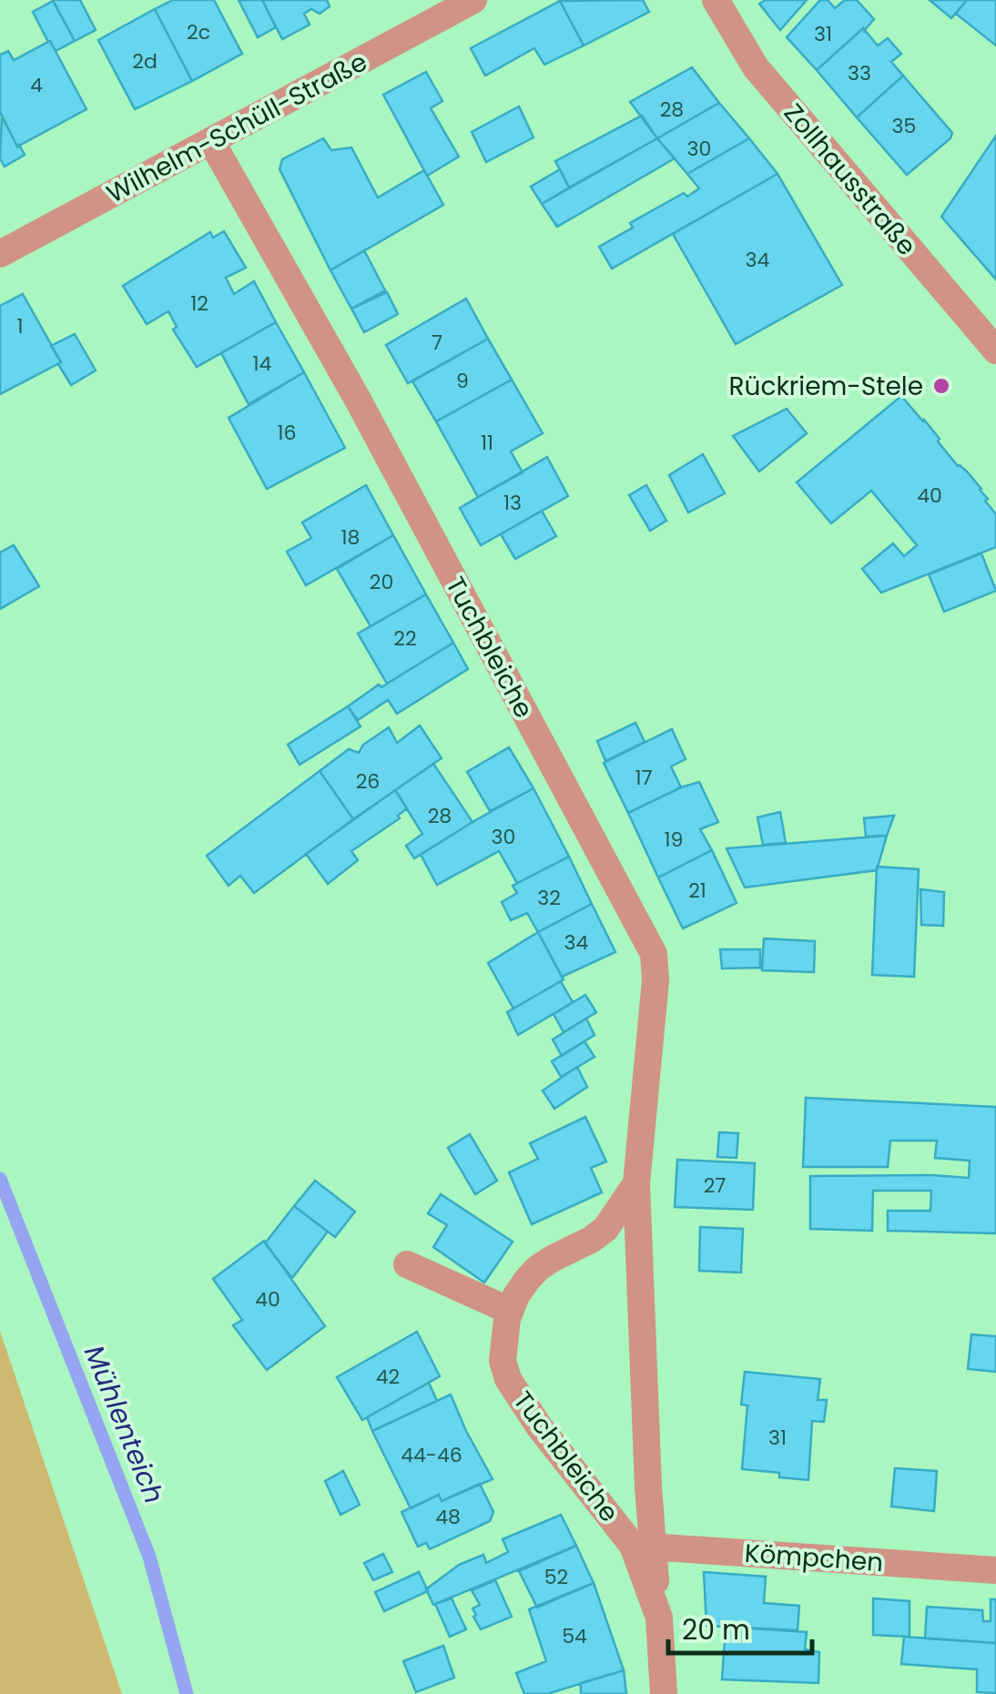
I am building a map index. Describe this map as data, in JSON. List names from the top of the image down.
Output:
{
  "streets": {
    "street": [
      "Wilhelm-Schüll-Straße",
      "Zollhausstraße",
      "Tuchbleiche",
      "Kömpchen"
    ]
  },
  "crossings": [
    ["Wilhelm-Schüll-Straße", "Tuchbleiche"],
    ["Tuchbleiche", "Kömpchen"]
  ],
  "water": ["Mühlenteich"],
  "places": ["Rückriem-Stele"],
  "house_numbers": [
    "2c",
    "31",
    "2d",
    "33",
    "4",
    "28",
    "35",
    "30",
    "34",
    "12",
    "1",
    "7",
    "14",
    "9",
    "16",
    "11",
    "40",
    "13",
    "18",
    "20",
    "22",
    "17",
    "26",
    "28",
    "30",
    "19",
    "21",
    "32",
    "34",
    "27",
    "40",
    "42",
    "31",
    "44-46",
    "48",
    "52",
    "54"
  ],
  "scale_bar": "20 m"
}
